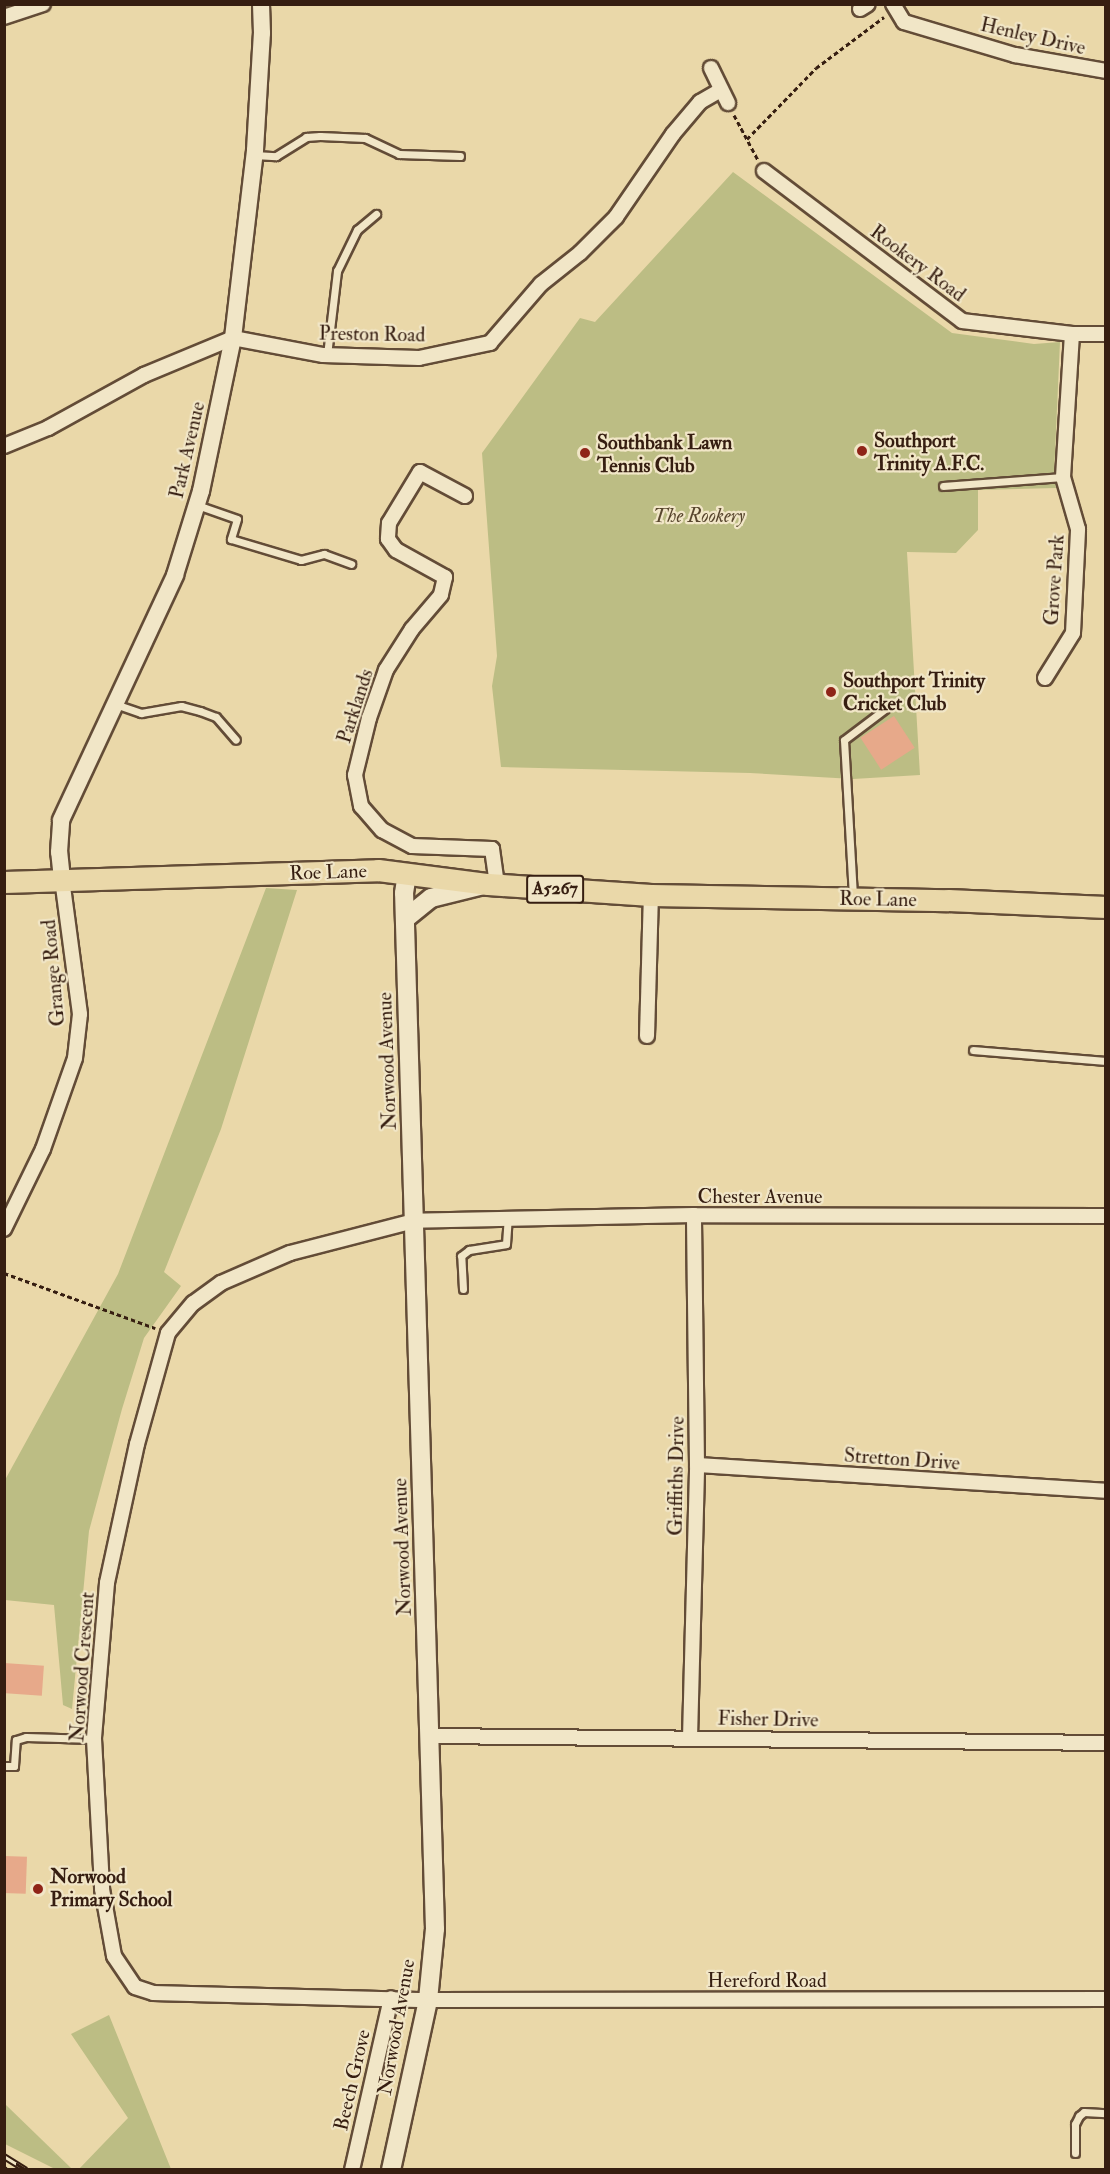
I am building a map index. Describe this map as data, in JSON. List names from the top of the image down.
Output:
{
  "streets": {
    "main road": ["Roe Lane", "A5267", "Norwood Avenue"],
    "street": [
      "Henley Drive",
      "Rookery Road",
      "Preston Road",
      "Park Avenue",
      "Grove Park",
      "Parklands",
      "Grange Road",
      "Chester Avenue",
      "Stretton Drive",
      "Griffiths Drive",
      "Norwood Crescent",
      "Fisher Drive",
      "Hereford Road",
      "Beech Grove"
    ]
  },
  "crossings": [
    ["Rookery Road", "Grove Park"],
    ["Preston Road", "Park Avenue"],
    ["Park Avenue", "Roe Lane"],
    ["Park Avenue", "Grange Road"],
    ["Parklands", "Roe Lane"],
    ["Roe Lane", "Grange Road"],
    ["Roe Lane", "Norwood Avenue"],
    ["Norwood Avenue", "Chester Avenue"],
    ["Norwood Avenue", "Norwood Crescent"],
    ["Norwood Avenue", "Fisher Drive"],
    ["Norwood Avenue", "Hereford Road"],
    ["Chester Avenue", "Griffiths Drive"],
    ["Chester Avenue", "Norwood Crescent"],
    ["Stretton Drive", "Griffiths Drive"],
    ["Griffiths Drive", "Fisher Drive"],
    ["Norwood Crescent", "Hereford Road"],
    ["Norwood Crescent", "Beech Grove"]
  ],
  "parks": ["The Rookery"],
  "places": [
    "Southport Trinity A.F.C.",
    "Southbank Lawn Tennis Club",
    "Southport Trinity Cricket Club",
    "Norwood Primary School"
  ]
}
